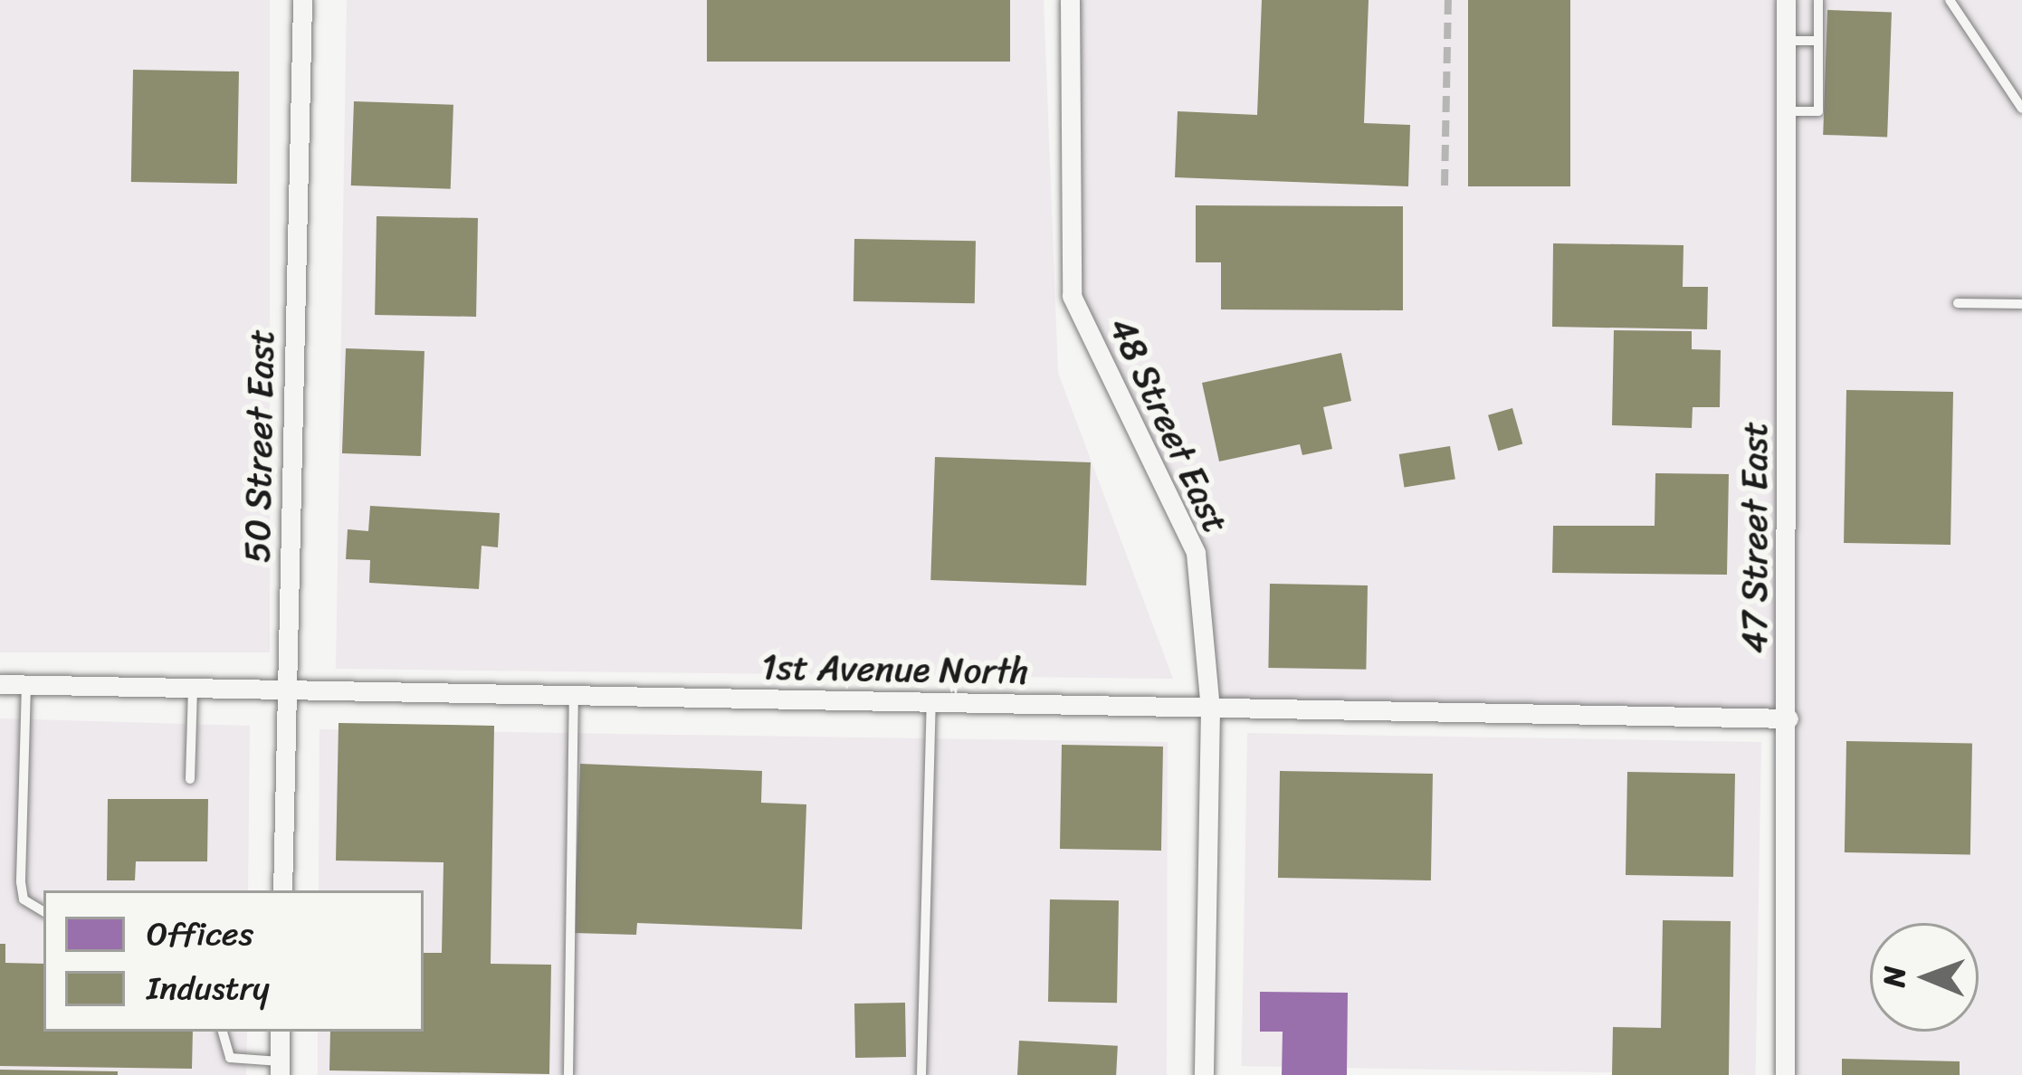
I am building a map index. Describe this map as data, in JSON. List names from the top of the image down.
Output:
{
  "streets": {
    "street": [
      "48 Street East",
      "50 Street East",
      "47 Street East",
      "1st Avenue North"
    ]
  },
  "crossings": [
    ["48 Street East", "1st Avenue North"],
    ["50 Street East", "1st Avenue North"],
    ["47 Street East", "1st Avenue North"]
  ],
  "legend": ["Offices", "Industry"],
  "north": "left"
}
